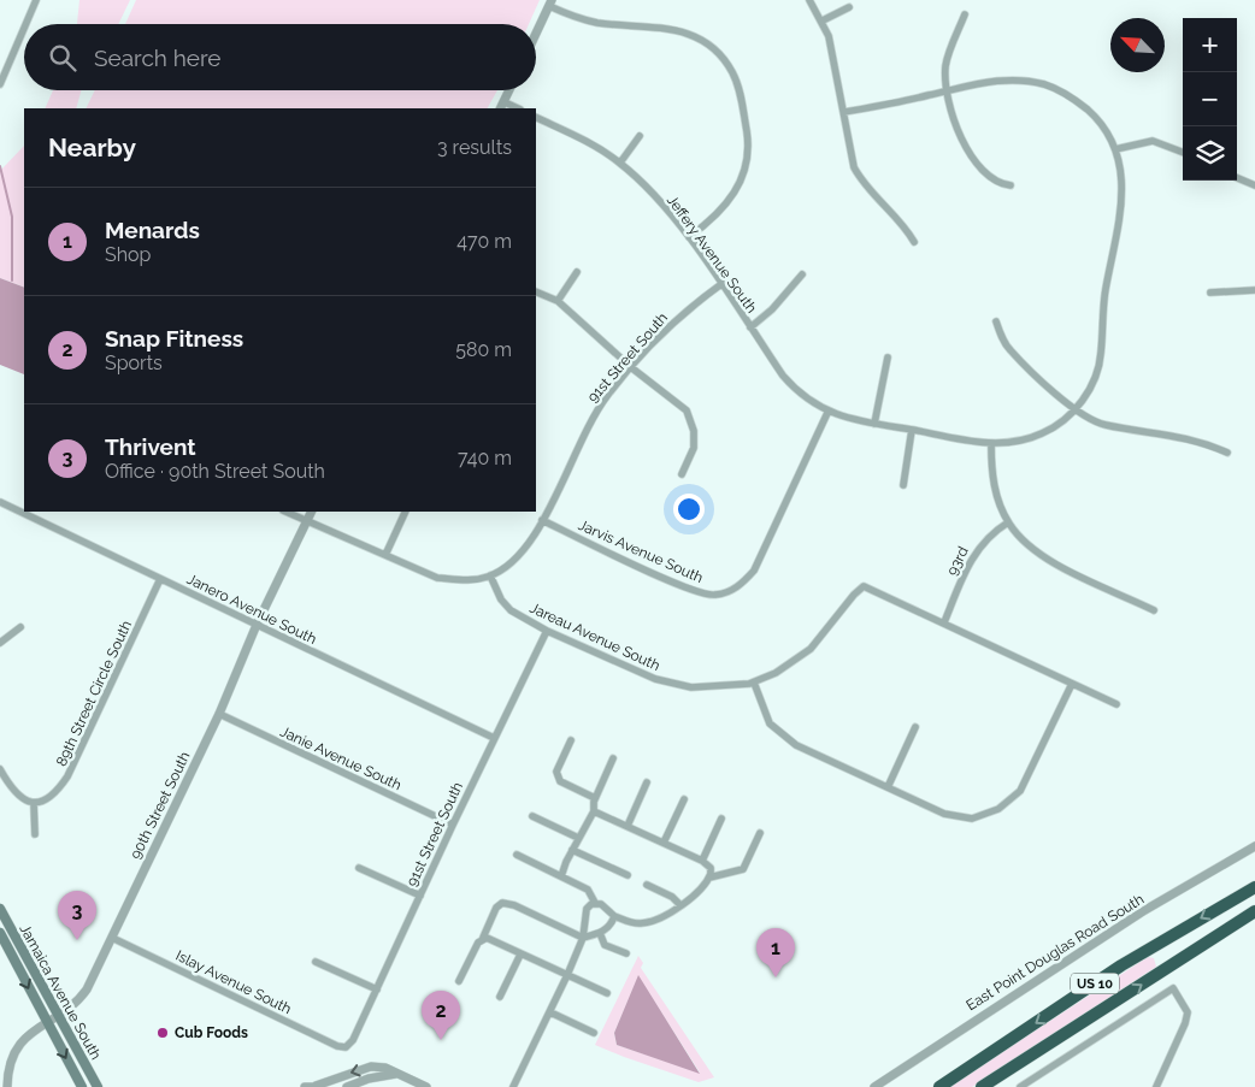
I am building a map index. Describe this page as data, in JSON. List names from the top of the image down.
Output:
{
  "streets": {
    "highway": ["US 10"],
    "main road": ["Jamaica Avenue South"],
    "street": [
      "Jeffery Avenue South",
      "91st Street South",
      "Jarvis Avenue South",
      "93rd",
      "Janero Avenue South",
      "Jareau Avenue South",
      "89th Street Circle South",
      "Janie Avenue South",
      "90th Street South",
      "East Point Douglas Road South",
      "Islay Avenue South"
    ]
  },
  "crossings": [
    ["Jeffery Avenue South", "91st Street South"],
    ["Jeffery Avenue South", "Jarvis Avenue South"],
    ["91st Street South", "Jarvis Avenue South"],
    ["91st Street South", "Janero Avenue South"],
    ["91st Street South", "Jareau Avenue South"],
    ["91st Street South", "Janie Avenue South"],
    ["91st Street South", "Islay Avenue South"],
    ["93rd", "Jareau Avenue South"],
    ["Janero Avenue South", "89th Street Circle South"],
    ["Janero Avenue South", "90th Street South"],
    ["Janie Avenue South", "90th Street South"],
    ["90th Street South", "Islay Avenue South"],
    ["90th Street South", "Jamaica Avenue South"]
  ],
  "places": ["Cub Foods"],
  "north": "top left",
  "page": {
    "map_buttons": ["+", "−"],
    "search": "Search here",
    "heading": ["Nearby", "3 results"],
    "list": [
      {
        "mark": "1",
        "name": "Menards",
        "note": "Shop",
        "value": "470 m"
      },
      {
        "mark": "2",
        "name": "Snap Fitness",
        "note": "Sports",
        "value": "580 m"
      },
      {
        "mark": "3",
        "name": "Thrivent",
        "note": "Office · 90th Street South",
        "value": "740 m"
      }
    ],
    "pins": ["3", "1", "2"]
  }
}
